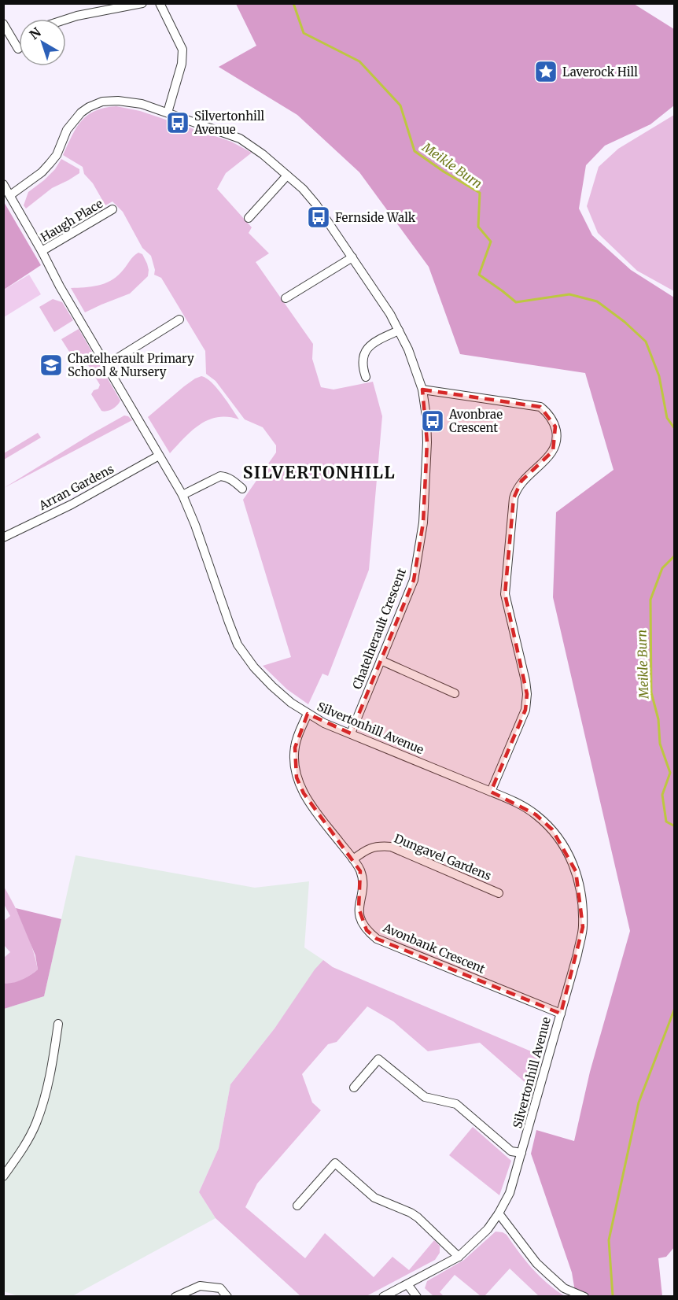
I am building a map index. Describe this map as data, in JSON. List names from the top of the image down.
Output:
{
  "streets": {
    "street": [
      "Haugh Place",
      "Arran Gardens",
      "Chatelherault Crescent",
      "Silvertonhill Avenue",
      "Dungavel Gardens",
      "Avonbank Crescent"
    ]
  },
  "crossings": [
    ["Haugh Place", "Silvertonhill Avenue"],
    ["Arran Gardens", "Silvertonhill Avenue"],
    ["Chatelherault Crescent", "Silvertonhill Avenue"],
    ["Silvertonhill Avenue", "Avonbank Crescent"],
    ["Dungavel Gardens", "Avonbank Crescent"]
  ],
  "districts": ["SILVERTONHILL"],
  "water": ["Meikle Burn"],
  "places": {
    "place": ["Laverock Hill"],
    "bus stop": ["Silvertonhill Avenue", "Fernside Walk", "Avonbrae Crescent"],
    "school or university": ["Chatelherault Primary School & Nursery"]
  },
  "north": "top left"
}
